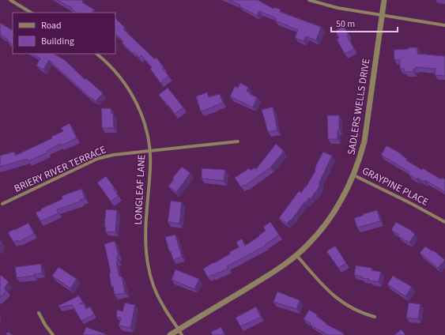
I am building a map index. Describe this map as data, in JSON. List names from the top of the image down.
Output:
{
  "streets": {
    "street": [
      "SADLERS WELLS DRIVE",
      "BRIERY RIVER TERRACE",
      "GRAYPINE PLACE",
      "LONGLEAF LANE"
    ]
  },
  "crossings": [
    ["SADLERS WELLS DRIVE", "GRAYPINE PLACE"],
    ["SADLERS WELLS DRIVE", "LONGLEAF LANE"],
    ["BRIERY RIVER TERRACE", "LONGLEAF LANE"]
  ],
  "legend": ["Road", "Building"],
  "scale_bar": "50 m"
}
